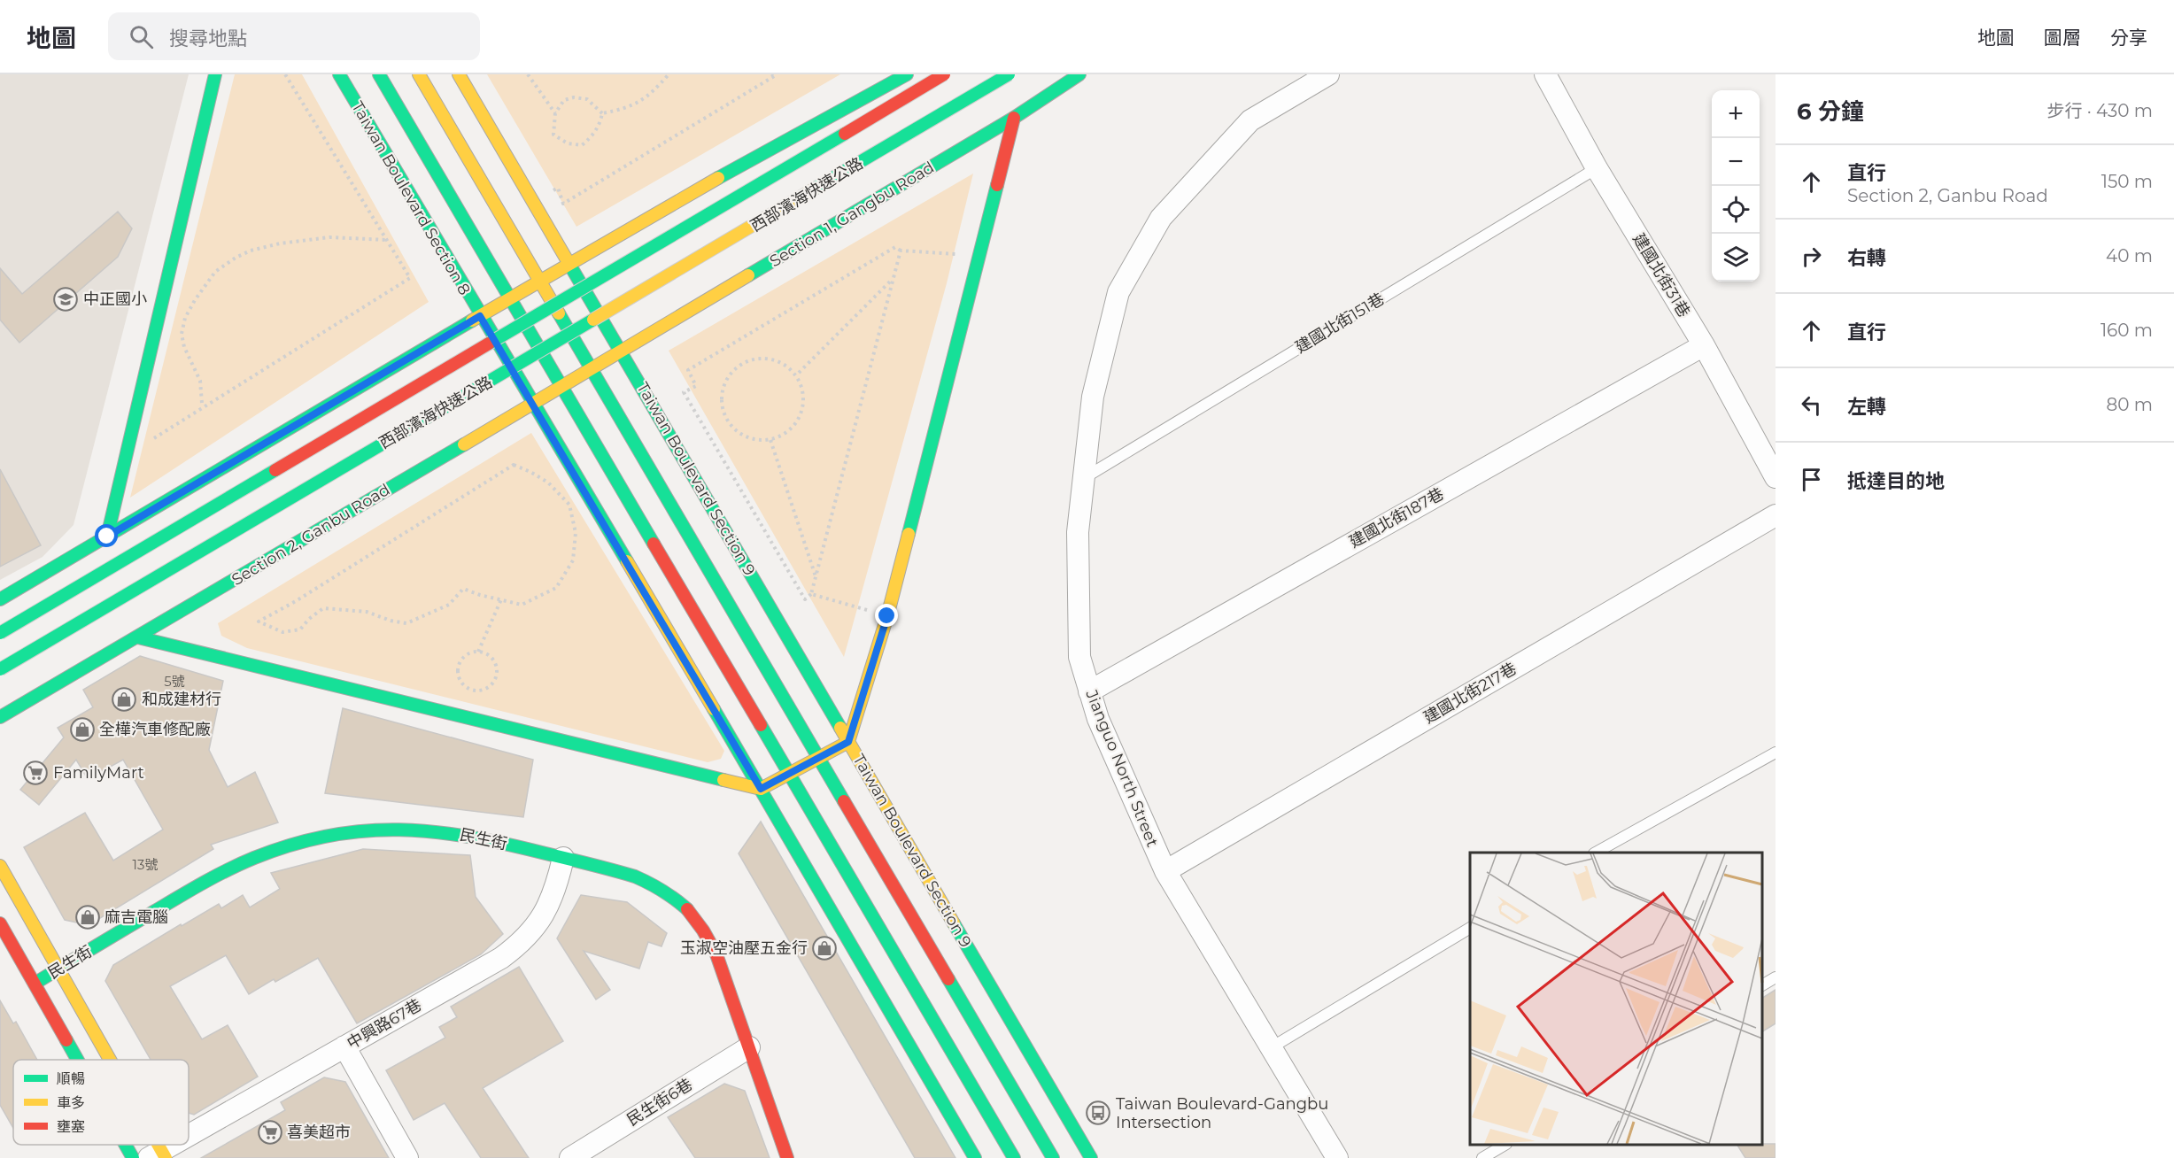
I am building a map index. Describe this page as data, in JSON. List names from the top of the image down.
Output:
{
  "streets": {
    "main road": [
      "西部濱海快速公路",
      "Taiwan Boulevard Section 8",
      "Section 1, Gangbu Road",
      "Taiwan Boulevard Section 9",
      "Section 2, Ganbu Road",
      "民生街"
    ],
    "street": [
      "建國北街31巷",
      "建國北街187巷",
      "建國北街217巷",
      "Jianguo North Street",
      "中興路67巷",
      "民生街6巷"
    ],
    "lane": ["建國北街151巷"]
  },
  "crossings": [
    ["Taiwan Boulevard Section 8", "Section 2, Ganbu Road"],
    ["Section 1, Gangbu Road", "Taiwan Boulevard Section 9"],
    ["Section 1, Gangbu Road", "Section 2, Ganbu Road"],
    ["建國北街31巷", "建國北街151巷"],
    ["建國北街31巷", "建國北街187巷"],
    ["建國北街151巷", "Jianguo North Street"],
    ["Taiwan Boulevard Section 9", "Section 2, Ganbu Road"],
    ["建國北街187巷", "Jianguo North Street"],
    ["建國北街217巷", "Jianguo North Street"],
    ["民生街", "中興路67巷"],
    ["民生街", "民生街6巷"]
  ],
  "places": {
    "school or university": ["中正國小"],
    "shop": [
      "和成建材行",
      "全樺汽車修配廠",
      "麻吉電腦",
      "玉淑空油壓五金行"
    ],
    "supermarket": ["FamilyMart", "喜美超市"],
    "bus stop": ["Taiwan Boulevard-Gangbu Intersection"]
  },
  "house_numbers": ["5號", "13號"],
  "legend": ["順暢", "車多", "壅塞"],
  "page": {
    "header": "地圖",
    "search": "搜尋地點",
    "nav": ["地圖", "圖層", "分享"],
    "heading": ["6 分鐘", "步行 · 430 m"],
    "map_buttons": ["+", "−"],
    "list": [
      ["直行", "Section 2, Ganbu Road", "150 m"],
      ["右轉", "40 m"],
      ["直行", "160 m"],
      ["左轉", "80 m"],
      "抵達目的地"
    ]
  }
}
